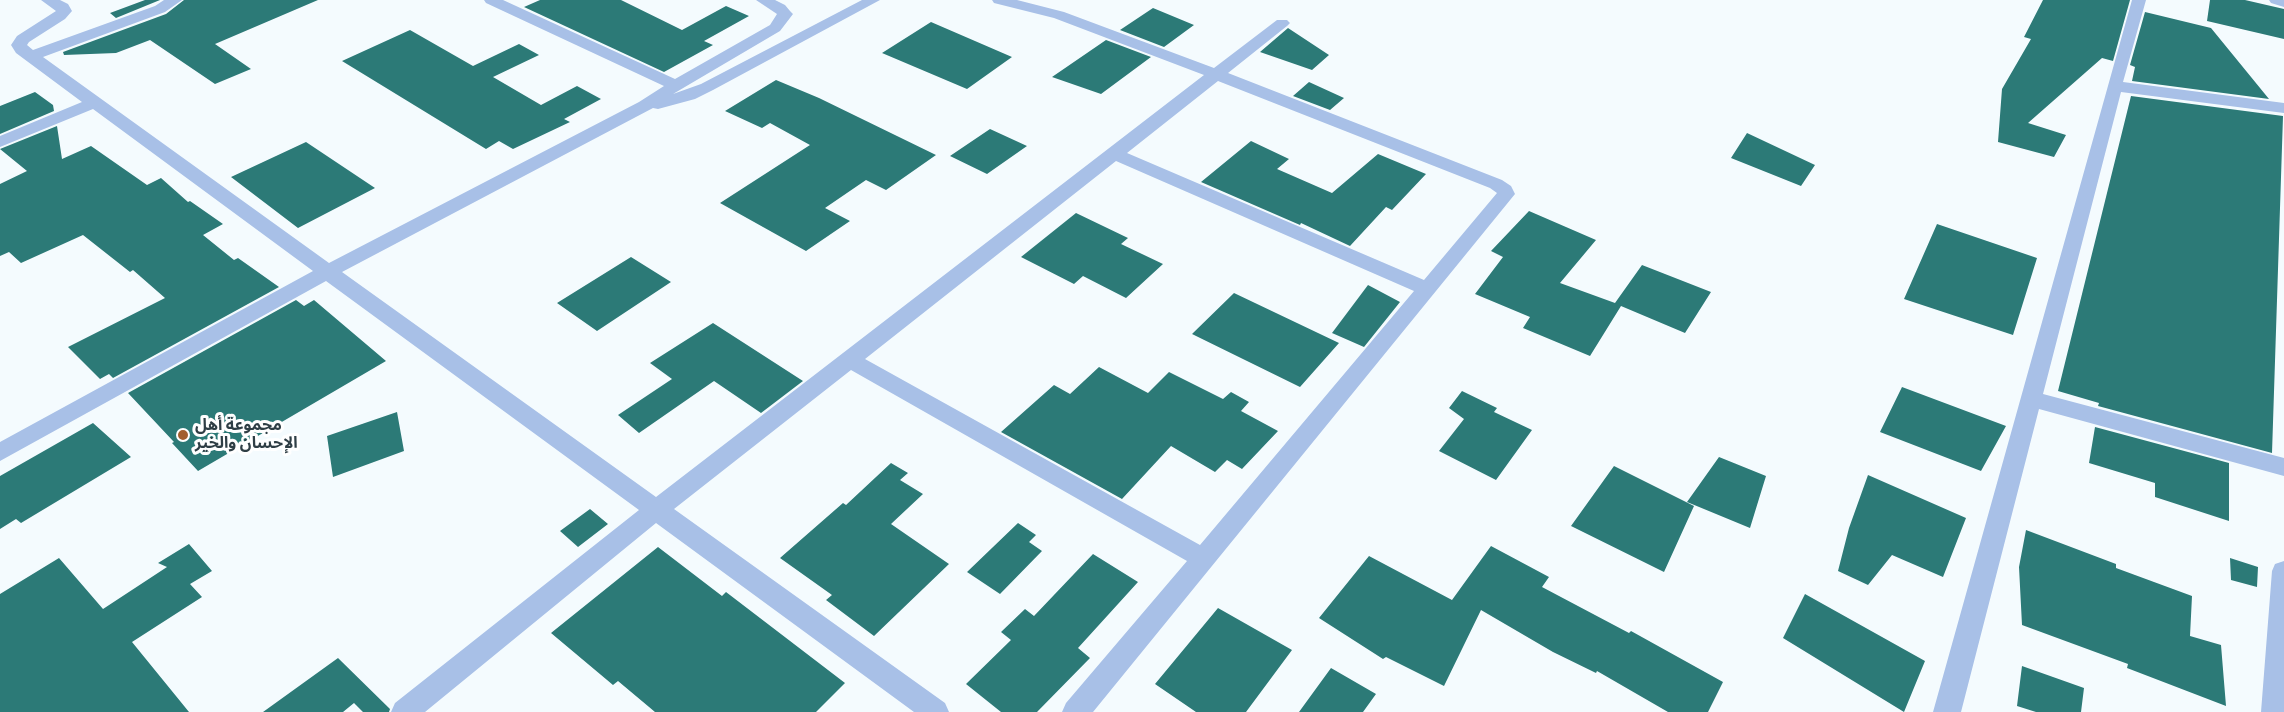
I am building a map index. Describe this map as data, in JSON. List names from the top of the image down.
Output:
{
  "places": ["مجموعة أهل الإحسان والخير"]
}
